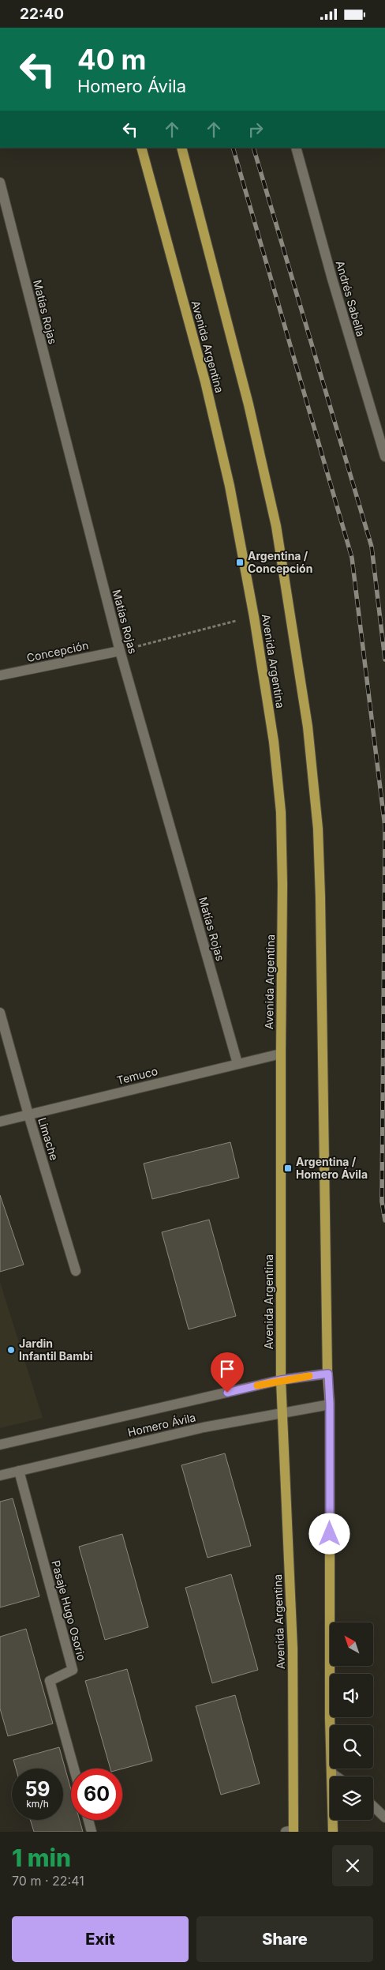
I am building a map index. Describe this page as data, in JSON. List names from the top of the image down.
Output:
{
  "streets": {
    "main road": ["Avenida Argentina"],
    "street": [
      "Andrés Sabella",
      "Matías Rojas",
      "Concepción",
      "Temuco",
      "Limache",
      "Homero Ávila",
      "Pasaje Hugo Osorio"
    ]
  },
  "crossings": [
    ["Matías Rojas", "Concepción"],
    ["Matías Rojas", "Temuco"],
    ["Avenida Argentina", "Temuco"],
    ["Avenida Argentina", "Homero Ávila"],
    ["Temuco", "Limache"],
    ["Homero Ávila", "Pasaje Hugo Osorio"]
  ],
  "places": {
    "transit": ["Argentina / Concepción", "Argentina / Homero Ávila"],
    "other": ["Jardin Infantil Bambi"]
  },
  "north": "top left",
  "page": {
    "status": "22:40",
    "turn": ["40 m", "Homero Ávila"],
    "speed": "59 km/h",
    "limit": "60",
    "heading": ["1 min", "70 m · 22:41"],
    "buttons": ["Exit", "Share"]
  }
}
